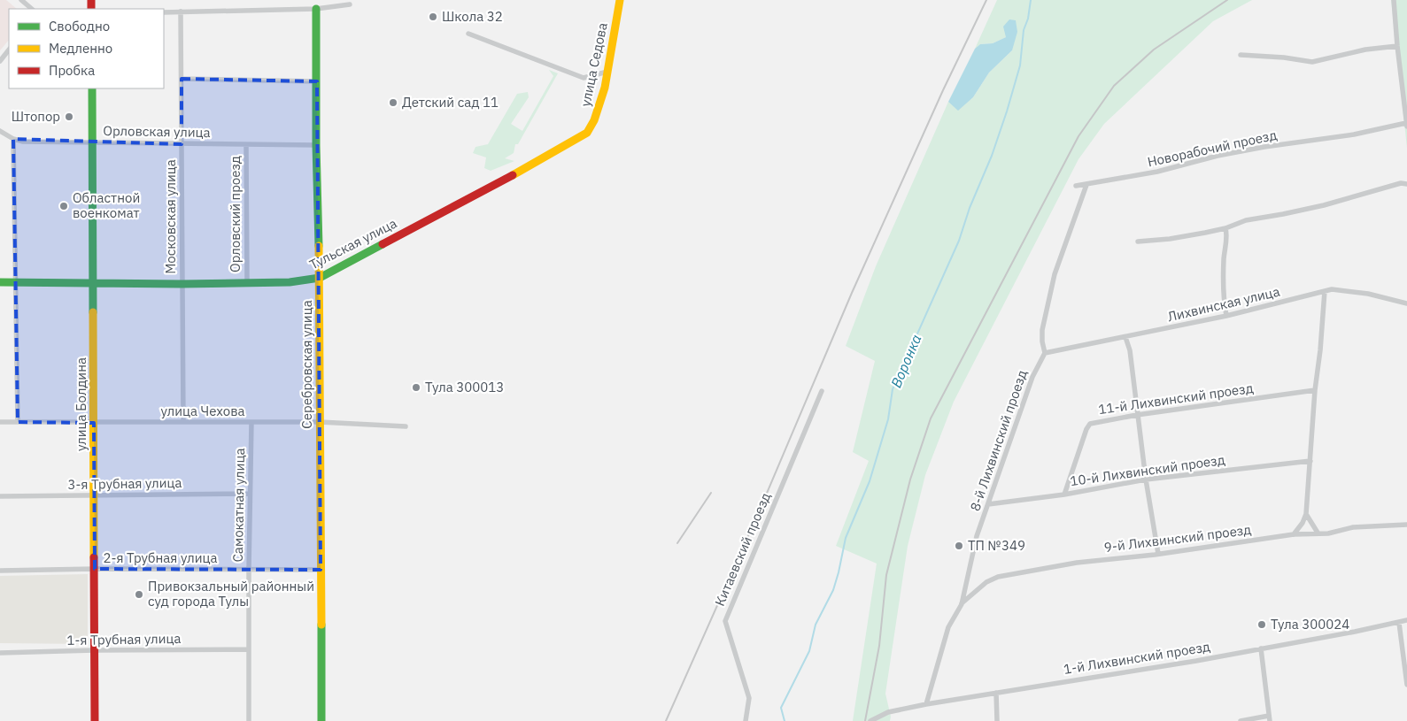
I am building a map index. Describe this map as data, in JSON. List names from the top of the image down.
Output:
{
  "streets": {
    "street": [
      "улица Седова",
      "Орловская улица",
      "Новорабочий проезд",
      "Орловский проезд",
      "Московская улица",
      "Тульская улица",
      "Лихвинская улица",
      "Серебровская улица",
      "11-й Лихвинский проезд",
      "улица Болдина",
      "улица Чехова",
      "8-й Лихвинский проезд",
      "10-й Лихвинский проезд",
      "3-я Трубная улица",
      "Самокатная улица",
      "9-й Лихвинский проезд",
      "Китаевский проезд",
      "2-я Трубная улица",
      "1-я Трубная улица",
      "1-й Лихвинский проезд"
    ]
  },
  "crossings": [
    ["улица Седова", "Тульская улица"],
    ["Орловская улица", "Орловский проезд"],
    ["Орловская улица", "Московская улица"],
    ["Орловская улица", "Серебровская улица"],
    ["Орловская улица", "улица Болдина"],
    ["Орловский проезд", "Тульская улица"],
    ["Московская улица", "Тульская улица"],
    ["Московская улица", "улица Чехова"],
    ["Тульская улица", "Серебровская улица"],
    ["Тульская улица", "улица Болдина"],
    ["Лихвинская улица", "8-й Лихвинский проезд"],
    ["Серебровская улица", "улица Чехова"],
    ["Серебровская улица", "2-я Трубная улица"],
    ["11-й Лихвинский проезд", "10-й Лихвинский проезд"],
    ["улица Болдина", "улица Чехова"],
    ["улица Болдина", "3-я Трубная улица"],
    ["улица Болдина", "2-я Трубная улица"],
    ["улица Болдина", "1-я Трубная улица"],
    ["улица Чехова", "Самокатная улица"],
    ["8-й Лихвинский проезд", "10-й Лихвинский проезд"],
    ["8-й Лихвинский проезд", "9-й Лихвинский проезд"],
    ["8-й Лихвинский проезд", "1-й Лихвинский проезд"],
    ["3-я Трубная улица", "Самокатная улица"],
    ["Самокатная улица", "2-я Трубная улица"],
    ["Самокатная улица", "1-я Трубная улица"]
  ],
  "water": ["Воронка"],
  "places": [
    "Школа 32",
    "Детский сад 11",
    "Штопор",
    "Областной военкомат",
    "Тула 300013",
    "ТП №349",
    "Привокзальный районный суд города Тулы",
    "Тула 300024"
  ],
  "legend": ["Свободно", "Медленно", "Пробка"]
}
